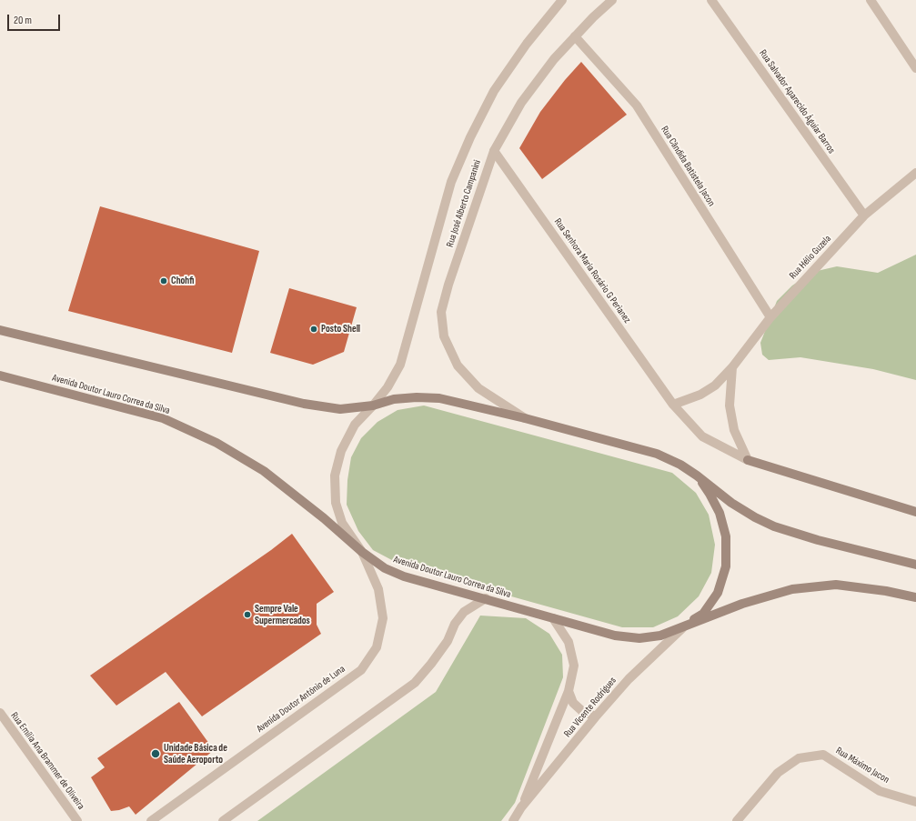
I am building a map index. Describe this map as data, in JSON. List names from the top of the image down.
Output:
{
  "streets": {
    "main road": ["Avenida Doutor Lauro Correa da Silva"],
    "street": [
      "Rua Salvador Aparecido Águiar Barros",
      "Rua Cândida Batistela Jacon",
      "Rua José Alberto Campanini",
      "Rua Hélio Guzela",
      "Rua Senhora Maria Rosário G Perianez",
      "Avenida Doutor Antônio de Luna",
      "Rua Vicente Rodrigues",
      "Rua Emília Ana Brammer de Oliveira",
      "Rua Máximo Jacon"
    ]
  },
  "crossings": [
    ["Rua Salvador Aparecido Águiar Barros", "Rua Hélio Guzela"],
    ["Rua Cândida Batistela Jacon", "Rua José Alberto Campanini"],
    ["Rua Cândida Batistela Jacon", "Rua Hélio Guzela"],
    ["Rua José Alberto Campanini", "Rua Senhora Maria Rosário G Perianez"],
    ["Rua José Alberto Campanini", "Avenida Doutor Lauro Correa da Silva"],
    ["Rua José Alberto Campanini", "Avenida Doutor Antônio de Luna"],
    ["Rua Hélio Guzela", "Rua Senhora Maria Rosário G Perianez"],
    ["Avenida Doutor Lauro Correa da Silva", "Avenida Doutor Antônio de Luna"],
    ["Avenida Doutor Lauro Correa da Silva", "Rua Vicente Rodrigues"]
  ],
  "places": [
    "Chohfi",
    "Posto Shell",
    "Sempre Vale Supermercados",
    "Unidade Básica de Saúde Aeroporto"
  ],
  "scale_bar": "20 m"
}
